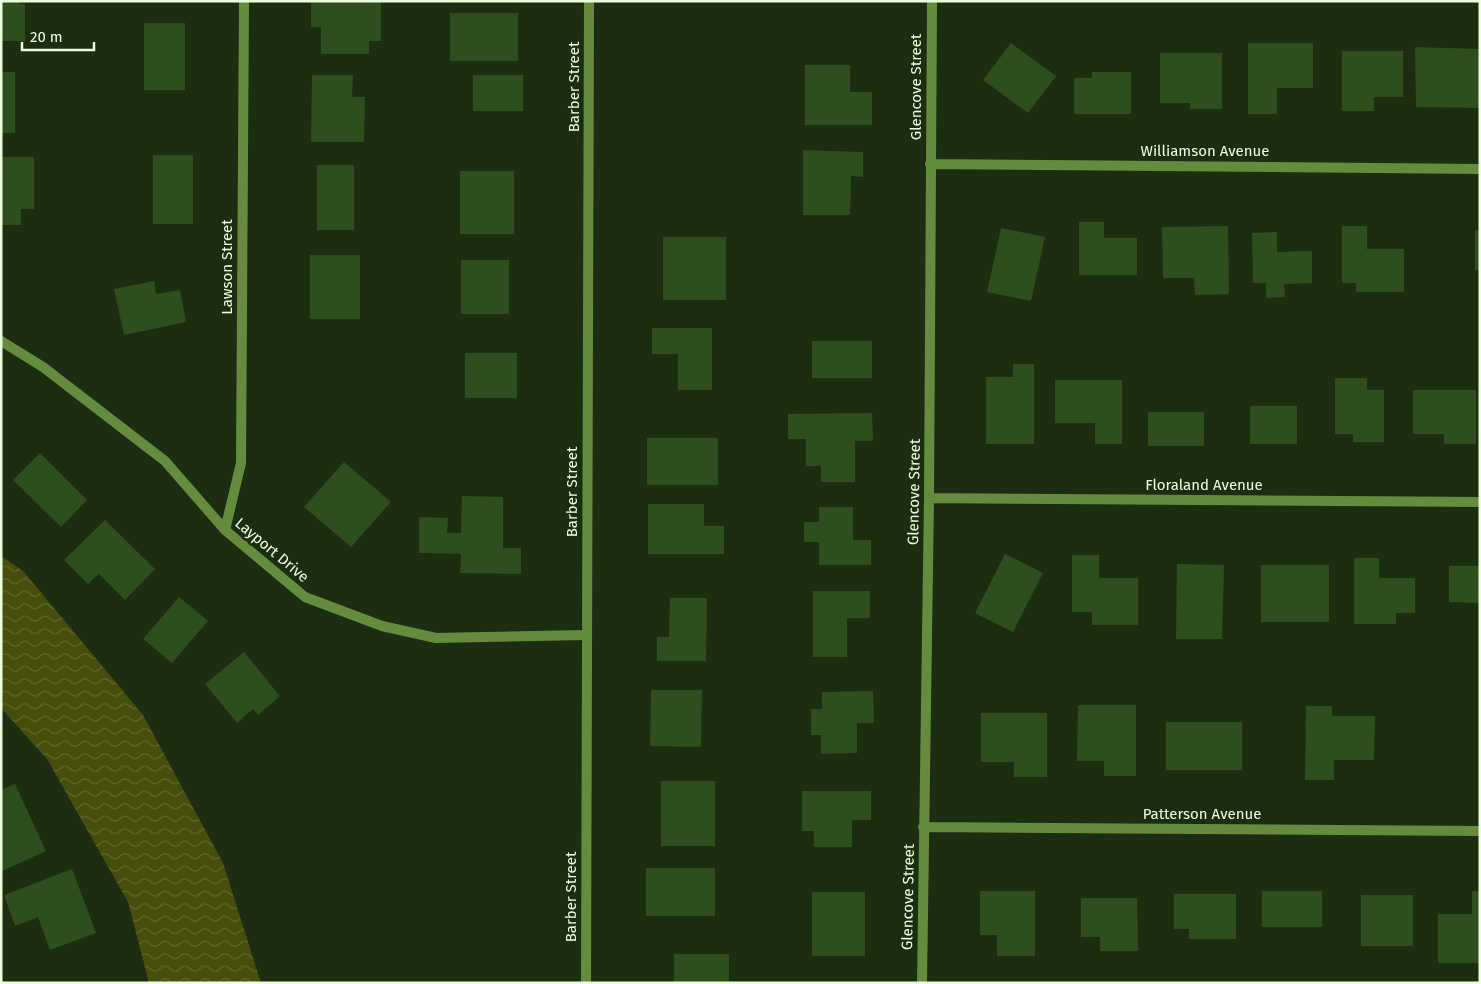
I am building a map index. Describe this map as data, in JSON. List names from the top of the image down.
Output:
{
  "streets": {
    "street": [
      "Barber Street",
      "Glencove Street",
      "Williamson Avenue",
      "Lawson Street",
      "Floraland Avenue",
      "Layport Drive",
      "Patterson Avenue"
    ]
  },
  "crossings": [
    ["Barber Street", "Layport Drive"],
    ["Glencove Street", "Williamson Avenue"],
    ["Glencove Street", "Floraland Avenue"],
    ["Glencove Street", "Patterson Avenue"],
    ["Lawson Street", "Layport Drive"]
  ],
  "scale_bar": "20 m"
}
